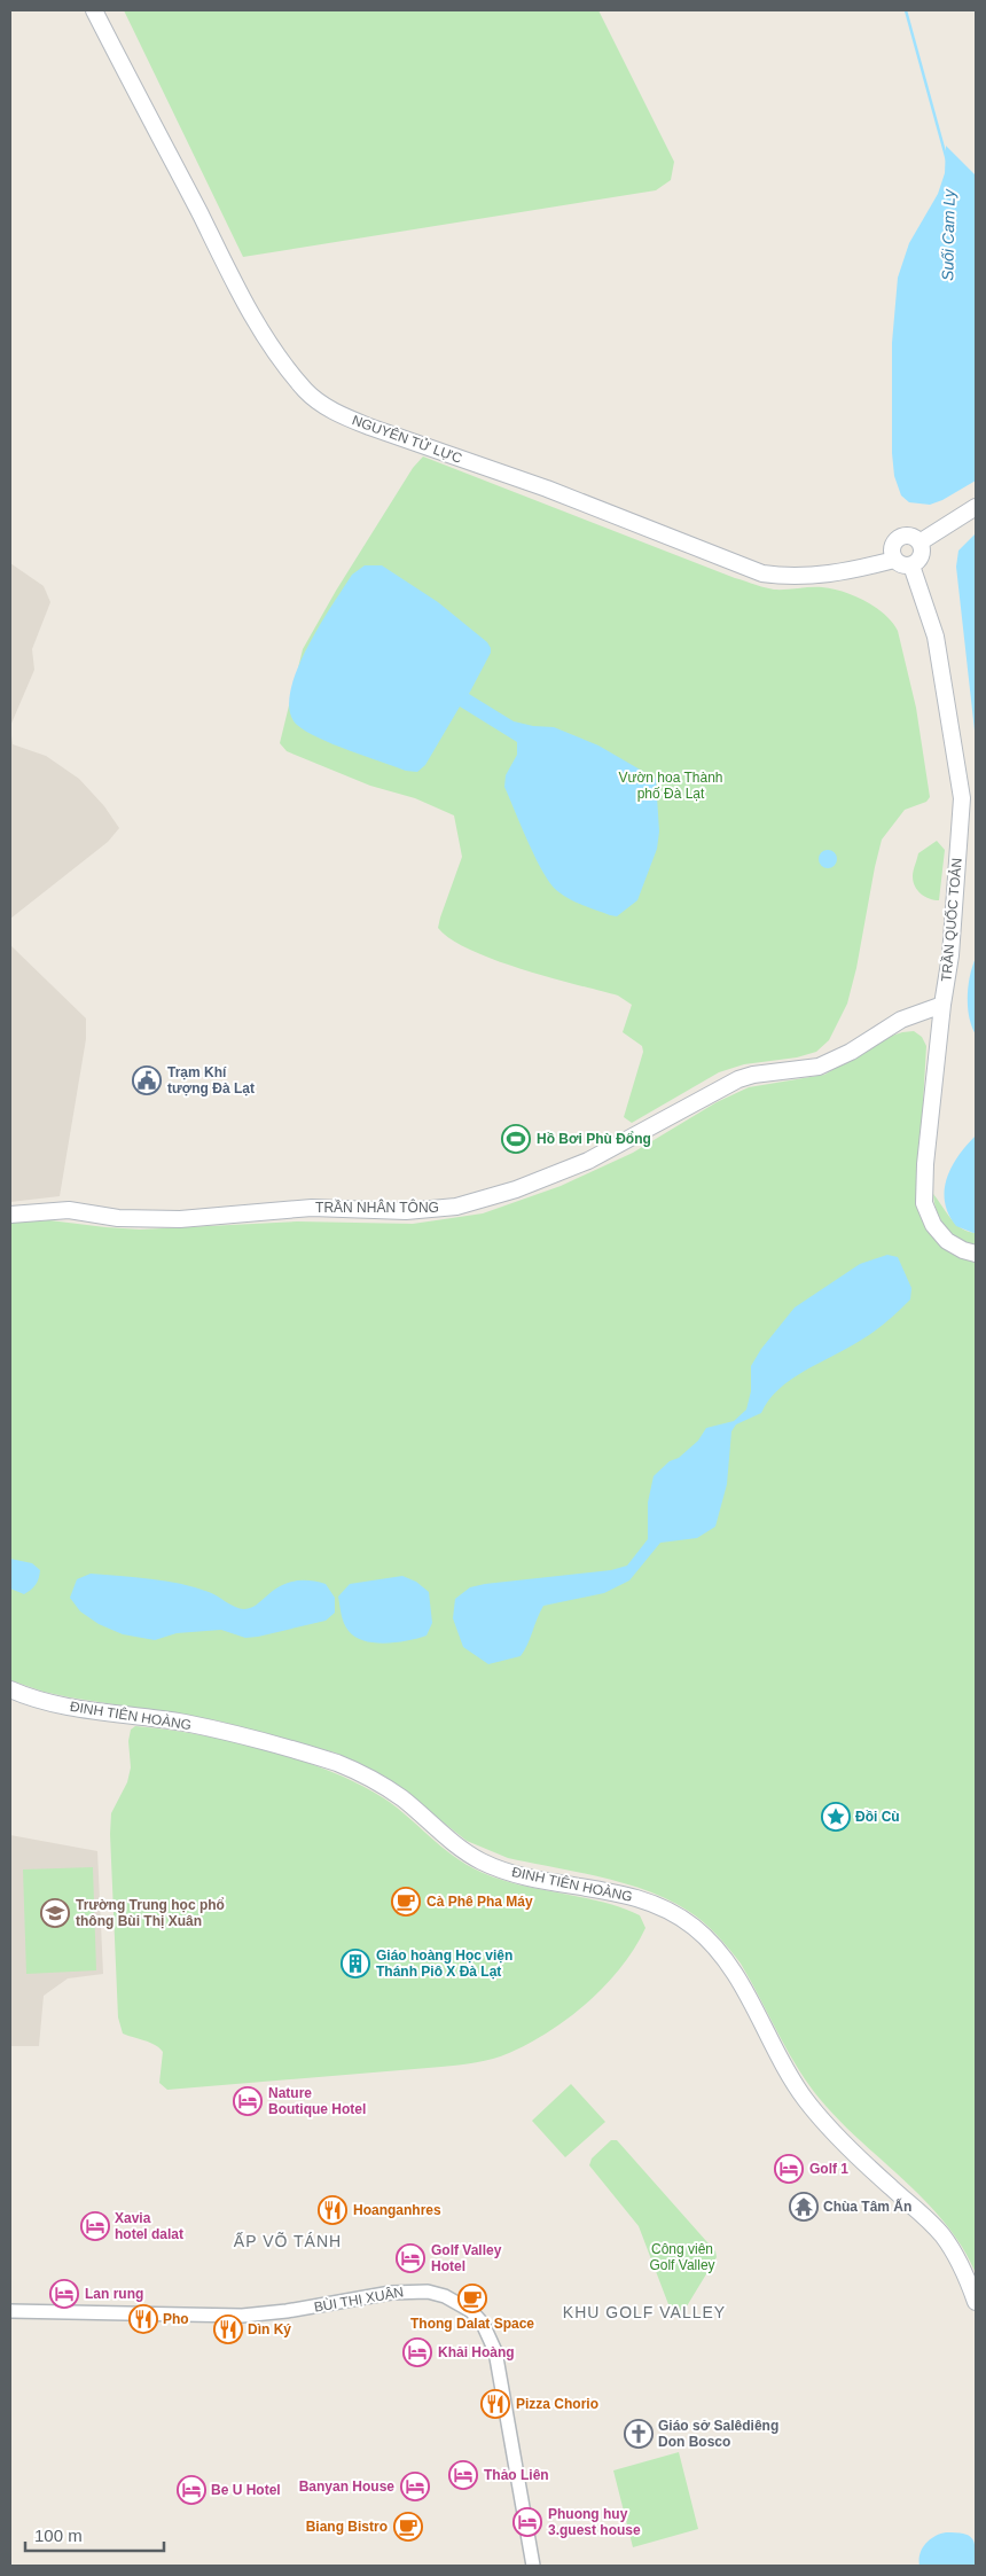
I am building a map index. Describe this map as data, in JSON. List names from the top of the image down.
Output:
{
  "streets": {
    "main road": [
      "NGUYÊN TỬ LỰC",
      "TRẦN QUỐC TOẢN",
      "TRẦN NHÂN TÔNG",
      "ĐINH TIÊN HOÀNG"
    ],
    "street": ["BÙI THỊ XUÂN"]
  },
  "crossings": [
    ["NGUYÊN TỬ LỰC", "TRẦN QUỐC TOẢN"],
    ["TRẦN QUỐC TOẢN", "TRẦN NHÂN TÔNG"]
  ],
  "districts": ["ẤP VÕ TÁNH", "KHU GOLF VALLEY"],
  "water": ["Suối Cam Ly"],
  "parks": ["Vườn hoa Thành phố Đà Lạt", "Công viên Golf Valley"],
  "places": {
    "public building": ["Trạm Khí tượng Đà Lạt"],
    "sports": ["Hồ Bơi Phù Đổng"],
    "place": ["Đồi Cù"],
    "cafe": ["Cà Phê Pha Máy", "Thong Dalat Space", "Biang Bistro"],
    "school or university": ["Trường Trung học phổ thông Bùi Thị Xuân"],
    "building": ["Giáo hoàng Học viện Thánh Piô X Đà Lạt"],
    "hotel": [
      "Nature Boutique Hotel",
      "Golf 1",
      "Xavia hotel dalat",
      "Golf Valley Hotel",
      "Lan rung",
      "Khải Hoàng",
      "Thảo Liên",
      "Banyan House",
      "Be U Hotel",
      "Phuong huy 3.guest house"
    ],
    "temple": ["Chùa Tâm Ấn"],
    "restaurant": [
      "Hoanganhres",
      "Pho",
      "Dìn Ký",
      "Pizza Chorio"
    ],
    "church": ["Giáo sở Salêdiêng Don Bosco"]
  },
  "scale_bar": "100 m"
}
